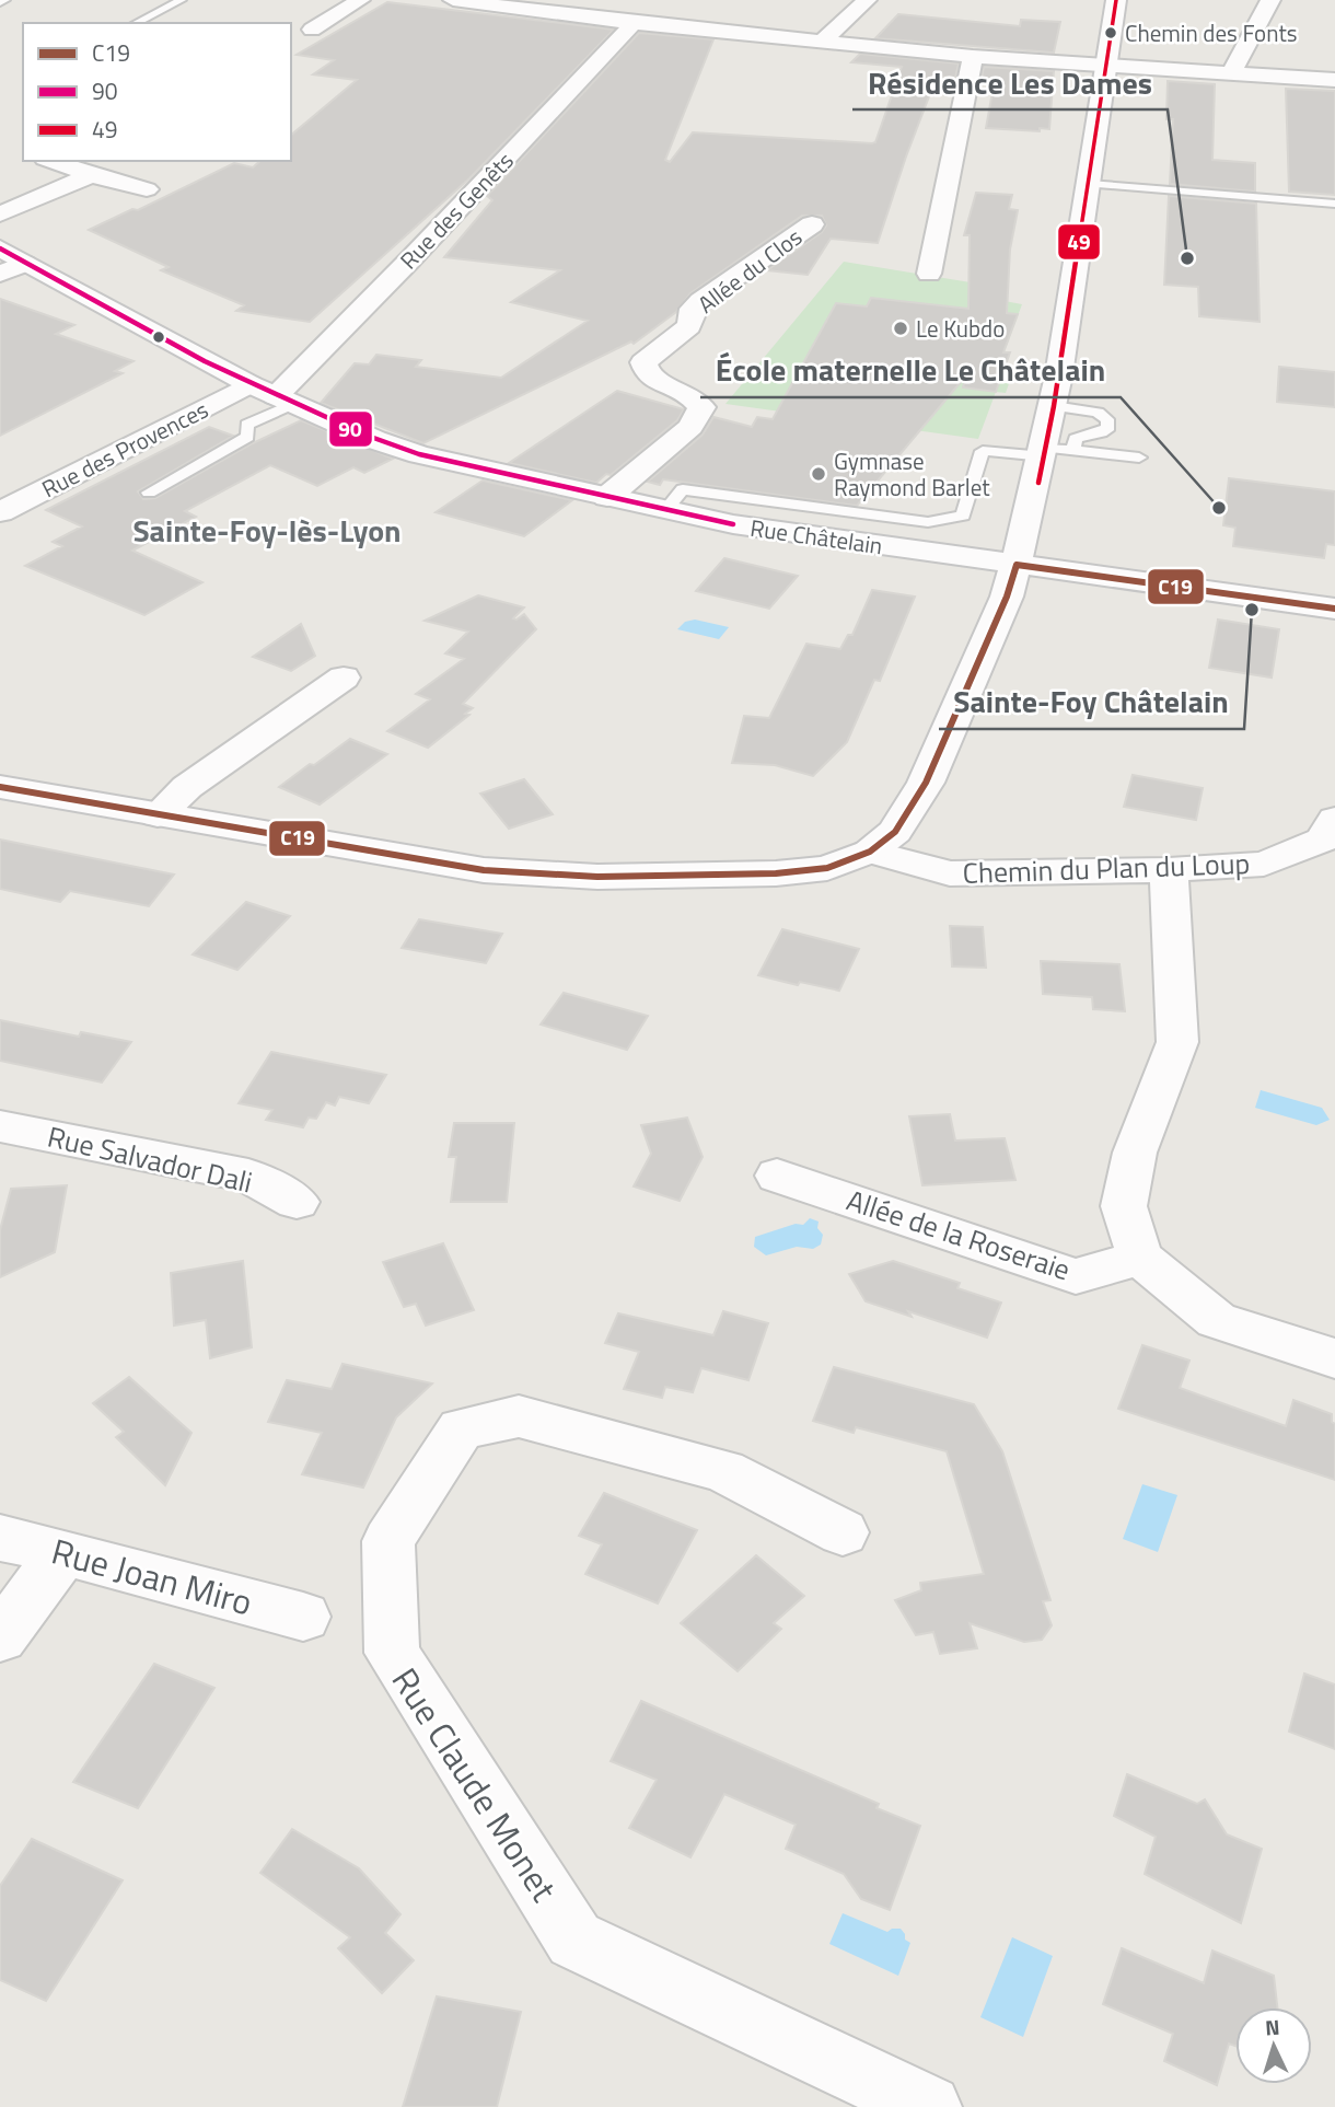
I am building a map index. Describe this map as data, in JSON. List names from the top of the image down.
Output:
{
  "streets": {
    "street": [
      "Rue des Genêts",
      "Allée du Clos",
      "Rue des Provences",
      "Rue Châtelain",
      "Chemin du Plan du Loup",
      "Rue Salvador Dali",
      "Allée de la Roseraie",
      "Rue Joan Miro",
      "Rue Claude Monet"
    ]
  },
  "crossings": [
    ["Rue des Genêts", "Rue des Provences"],
    ["Rue des Genêts", "Rue Châtelain"],
    ["Allée du Clos", "Rue Châtelain"],
    ["Rue des Provences", "Rue Châtelain"]
  ],
  "districts": ["Sainte-Foy-lès-Lyon"],
  "places": [
    "Chemin des Fonts",
    "Résidence Les Dames",
    "Le Kubdo",
    "Gymnase Raymond Barlet",
    "École maternelle Le Châtelain",
    "Sainte-Foy Châtelain"
  ],
  "lines": ["transit line 49", "transit line 90", "transit line C19"],
  "legend": ["C19", "90", "49"],
  "north": "top"
}
